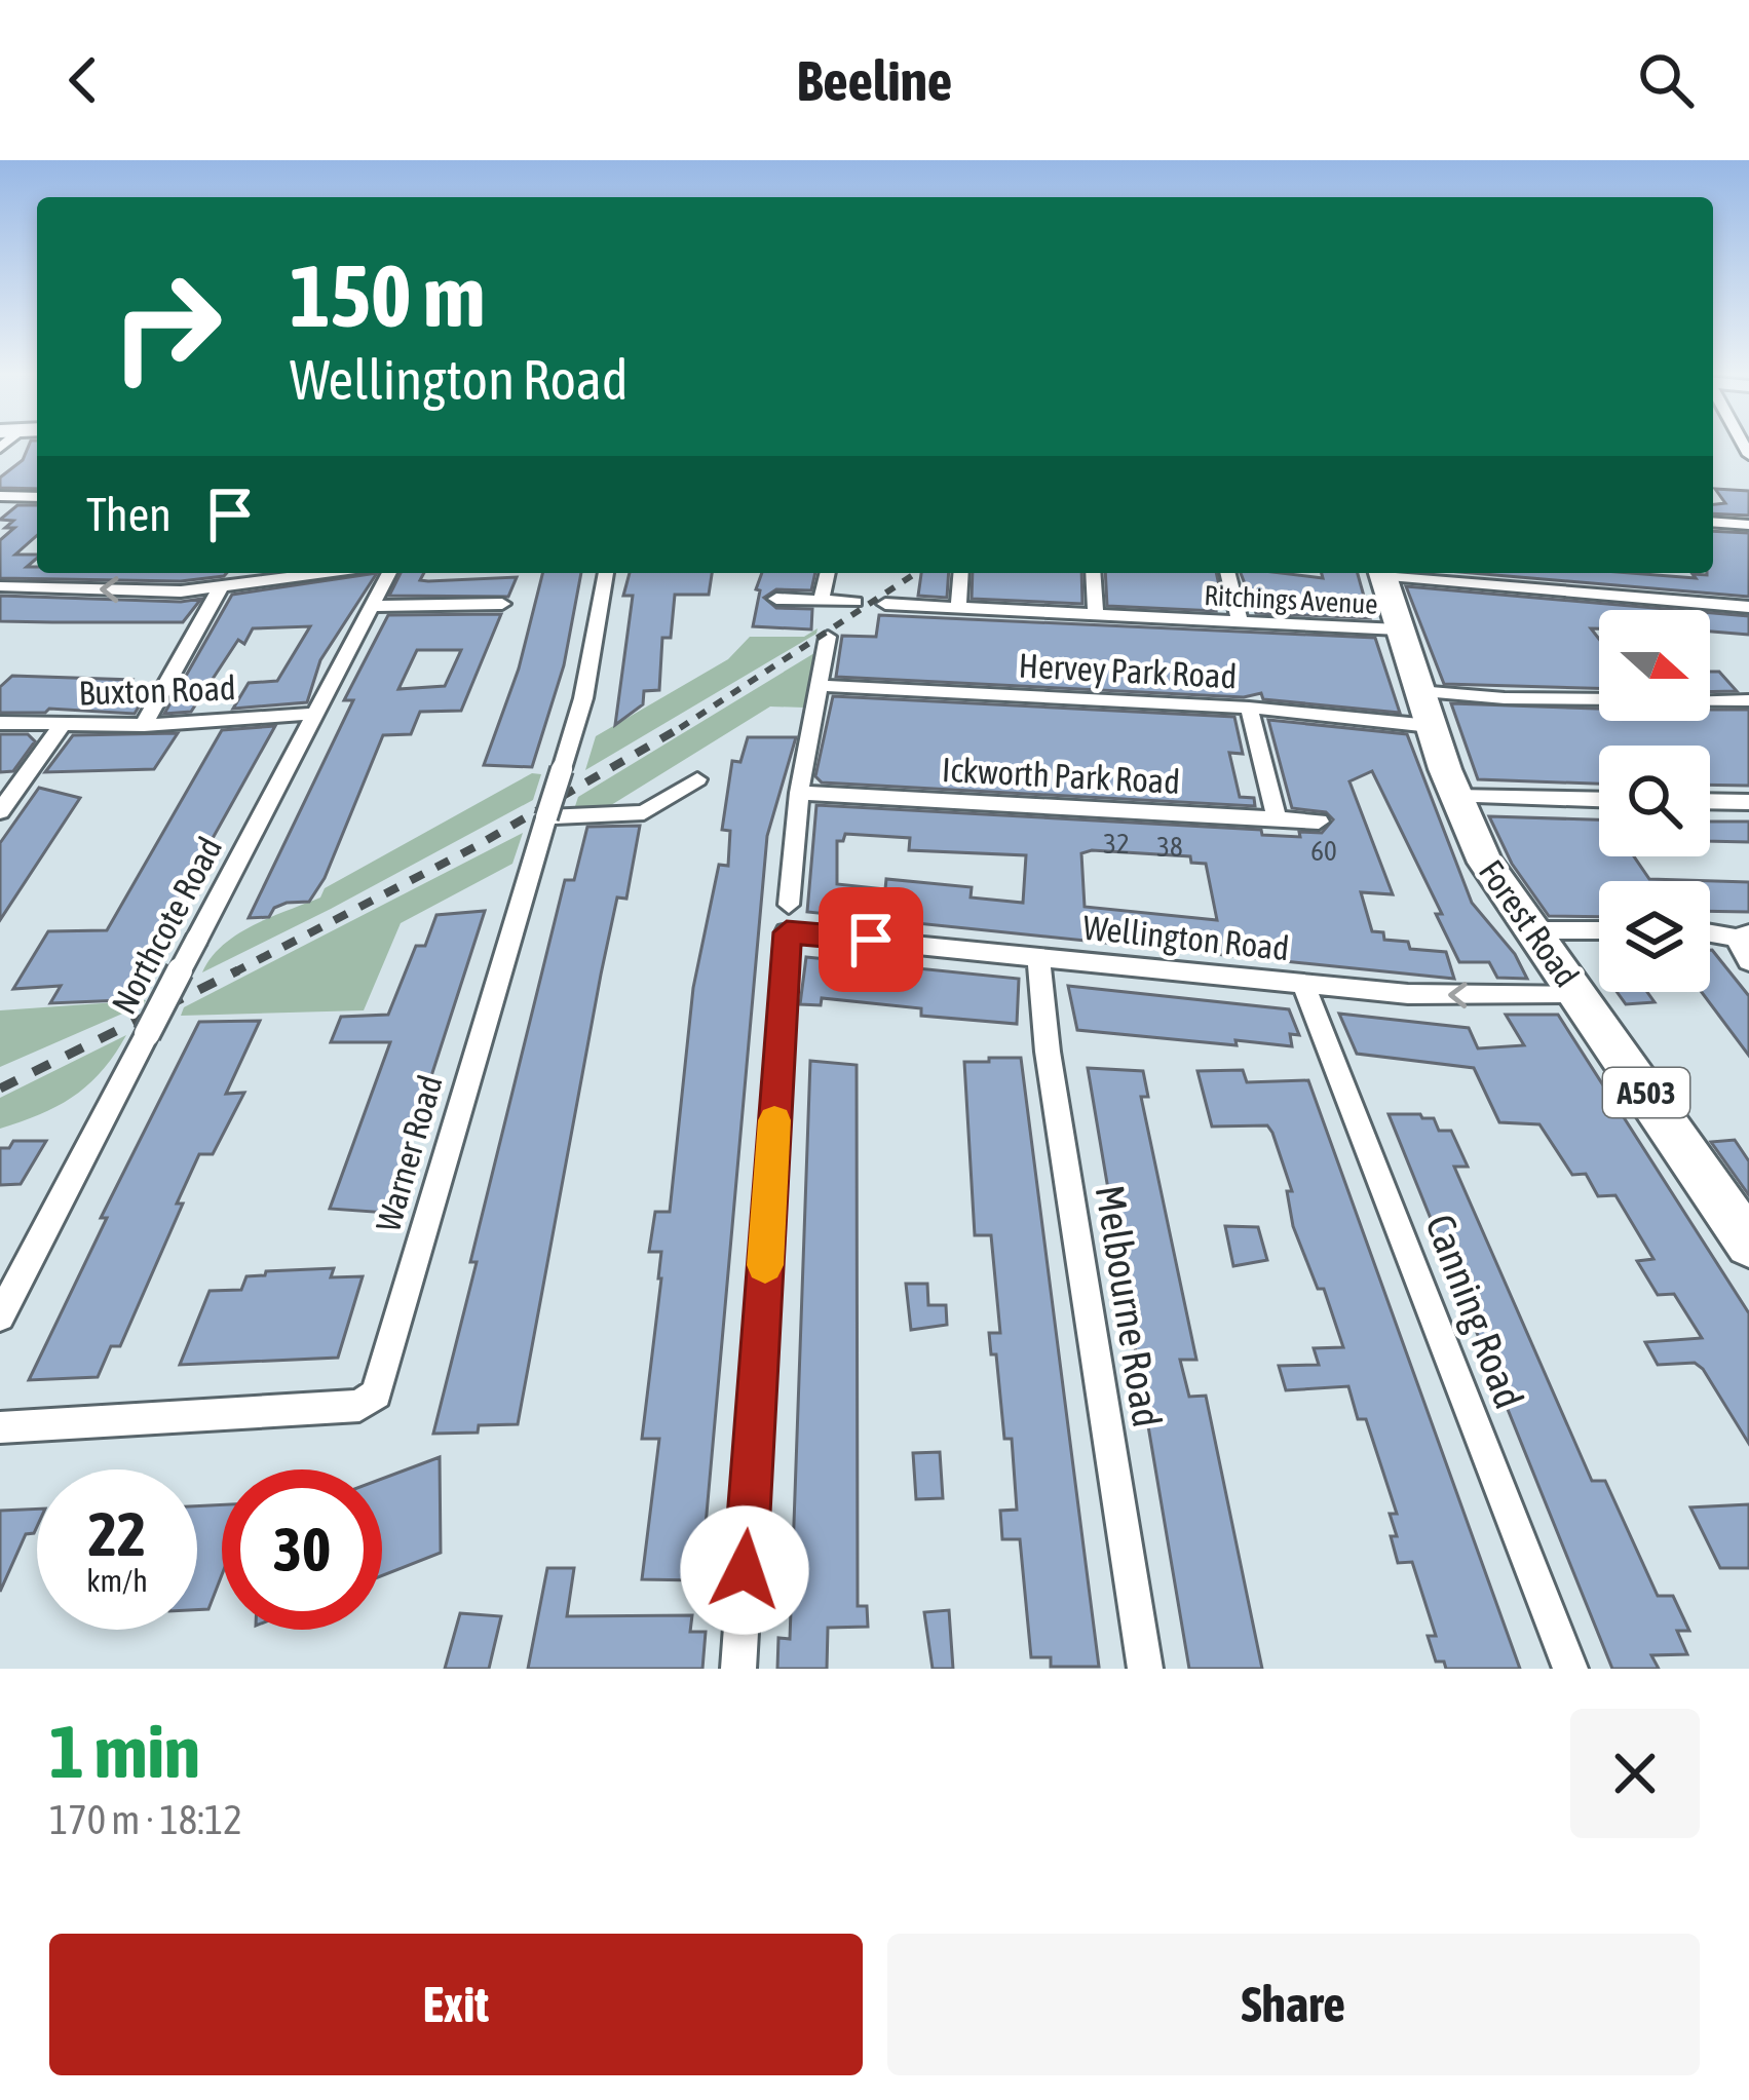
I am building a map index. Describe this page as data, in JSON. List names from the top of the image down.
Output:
{
  "streets": {
    "main road": ["Forest Road", "A503"],
    "street": [
      "Ritchings Avenue",
      "Hervey Park Road",
      "Buxton Road",
      "Ickworth Park Road",
      "Northcote Road",
      "Wellington Road",
      "Warner Road",
      "Melbourne Road",
      "Canning Road"
    ]
  },
  "crossings": [
    ["Ritchings Avenue", "Forest Road"],
    ["Hervey Park Road", "Forest Road"],
    ["Buxton Road", "Northcote Road"],
    ["Forest Road", "Wellington Road"],
    ["Wellington Road", "Melbourne Road"],
    ["Wellington Road", "Canning Road"]
  ],
  "house_numbers": ["32", "38", "60"],
  "north": "right",
  "page": {
    "header": "Beeline",
    "turn": ["150 m", "Wellington Road"],
    "then": "Then",
    "speed": "22 km/h",
    "limit": "30",
    "heading": ["1 min", "170 m · 18:12"],
    "buttons": ["Exit", "Share"]
  }
}
